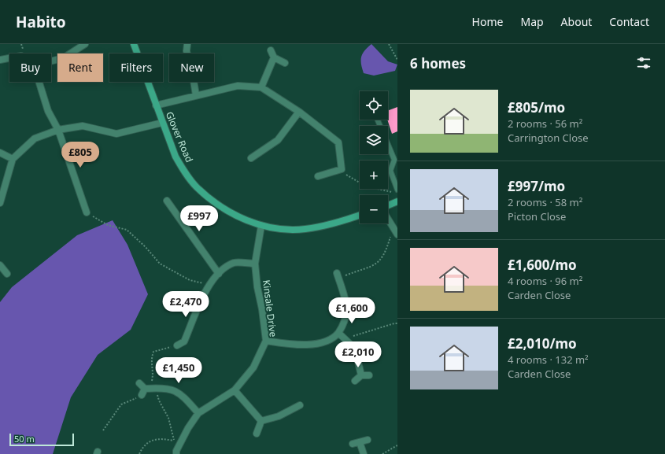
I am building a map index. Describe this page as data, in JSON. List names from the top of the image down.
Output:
{
  "streets": {
    "street": ["Glover Road", "Kinsale Drive"]
  },
  "crossings": [
    ["Glover Road", "Kinsale Drive"]
  ],
  "scale_bar": "50 m",
  "page": {
    "header": "Habito",
    "nav": [
      "Home",
      "Map",
      "About",
      "Contact"
    ],
    "heading": "6 homes",
    "chip": [
      "Buy",
      "Rent",
      "Filters",
      "New"
    ],
    "list": [
      {
        "name": "£805/mo",
        "note": "2 rooms · 56 m² · Carrington Close"
      },
      {
        "name": "£997/mo",
        "note": "2 rooms · 58 m² · Picton Close"
      },
      {
        "name": "£1,600/mo",
        "note": "4 rooms · 96 m² · Carden Close"
      },
      {
        "name": "£2,010/mo",
        "note": "4 rooms · 132 m² · Carden Close"
      }
    ],
    "map_buttons": ["+", "−"],
    "price": [
      "£805",
      "£997",
      "£2,470",
      "£1,600",
      "£2,010",
      "£1,450"
    ],
    "scale": "50 m"
  }
}
